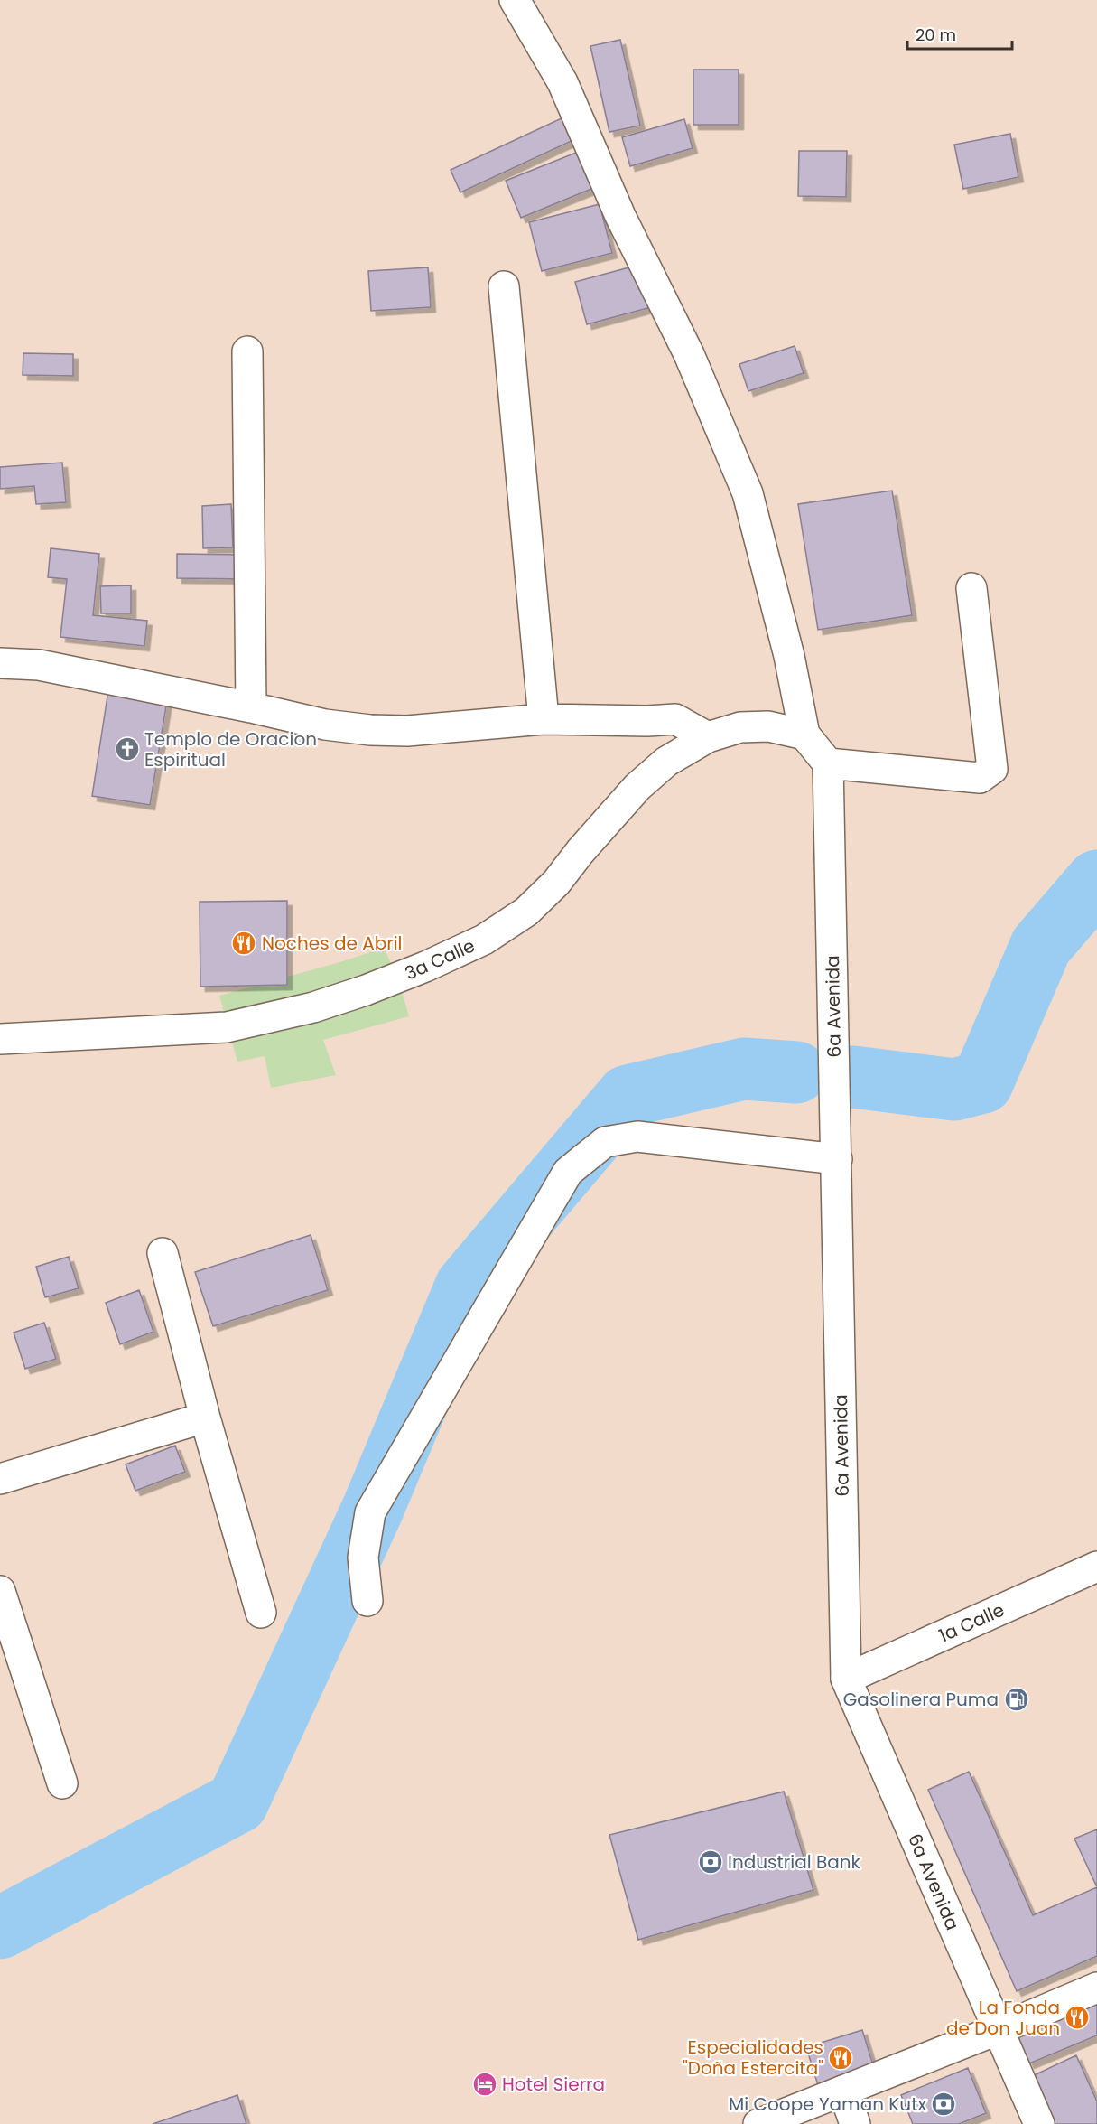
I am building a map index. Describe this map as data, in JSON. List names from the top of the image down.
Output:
{
  "streets": {
    "street": ["3a Calle", "6a Avenida", "1a Calle"]
  },
  "crossings": [
    ["6a Avenida", "1a Calle"]
  ],
  "places": {
    "church": ["Templo de Oracion Espiritual"],
    "restaurant": ["Noches de Abril", "La Fonda de Don Juan", "Especialidades \"Doña Estercita\""],
    "fuel station": ["Gasolinera Puma"],
    "bank": ["Industrial Bank", "Mi Coope Yaman Kutx"],
    "hotel": ["Hotel Sierra"]
  },
  "scale_bar": "20 m"
}
